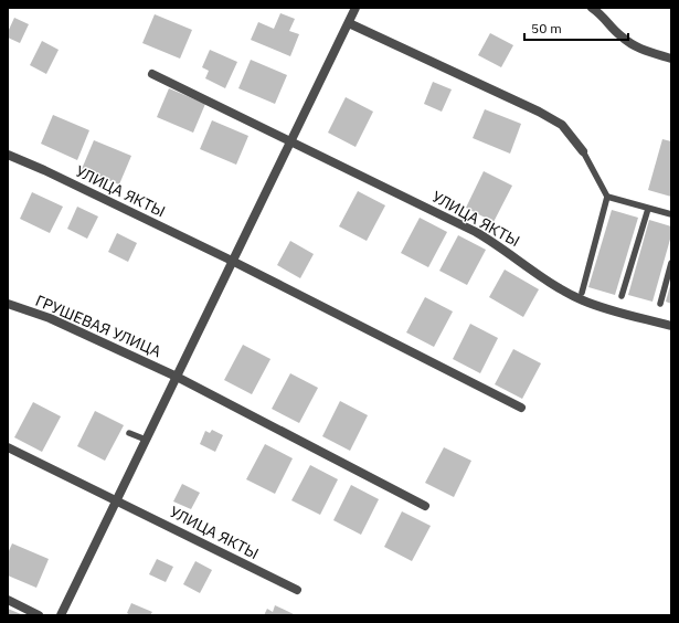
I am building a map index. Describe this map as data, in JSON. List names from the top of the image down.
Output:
{
  "streets": {
    "street": ["УЛИЦА ЯКТЫ", "ГРУШЕВАЯ УЛИЦА"]
  },
  "scale_bar": "50 m"
}
